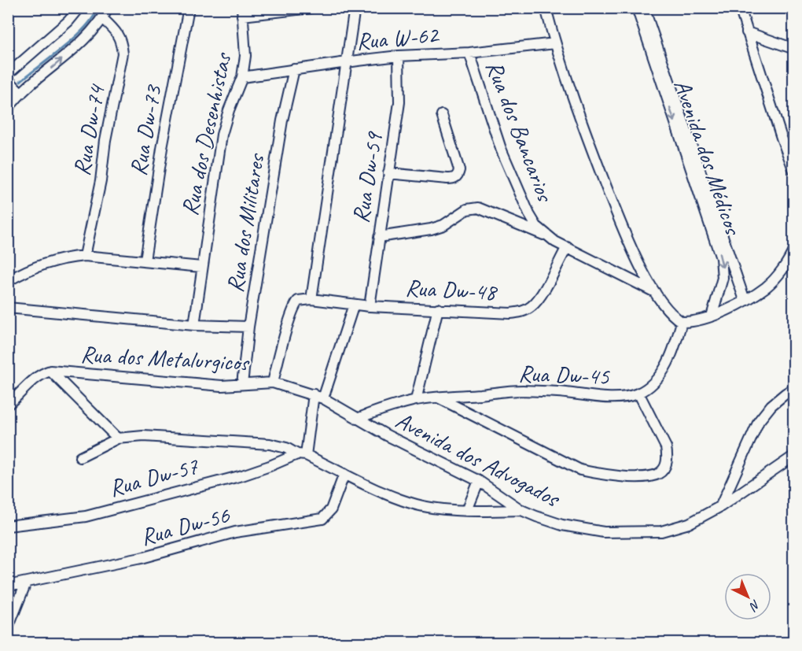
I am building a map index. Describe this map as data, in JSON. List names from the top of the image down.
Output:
{
  "streets": {
    "street": [
      "Rua W-62",
      "Rua Dw-74",
      "Rua Dw-73",
      "Rua dos Bancarios",
      "Rua dos Desenhistas",
      "Avenida dos Médicos",
      "Rua Dw-59",
      "Rua dos Militares",
      "Rua Dw-48",
      "Rua dos Metalurgicos",
      "Rua Dw-45",
      "Avenida dos Advogados",
      "Rua Dw-57",
      "Rua Dw-56"
    ]
  },
  "crossings": [
    ["Rua W-62", "Rua dos Bancarios"],
    ["Rua W-62", "Rua dos Desenhistas"],
    ["Rua W-62", "Rua Dw-59"],
    ["Rua W-62", "Rua dos Militares"],
    ["Rua dos Bancarios", "Rua Dw-48"],
    ["Rua Dw-59", "Rua Dw-48"],
    ["Rua dos Militares", "Rua dos Metalurgicos"],
    ["Rua Dw-48", "Rua dos Metalurgicos"],
    ["Rua dos Metalurgicos", "Avenida dos Advogados"],
    ["Rua Dw-45", "Avenida dos Advogados"]
  ],
  "north": "bottom right"
}
